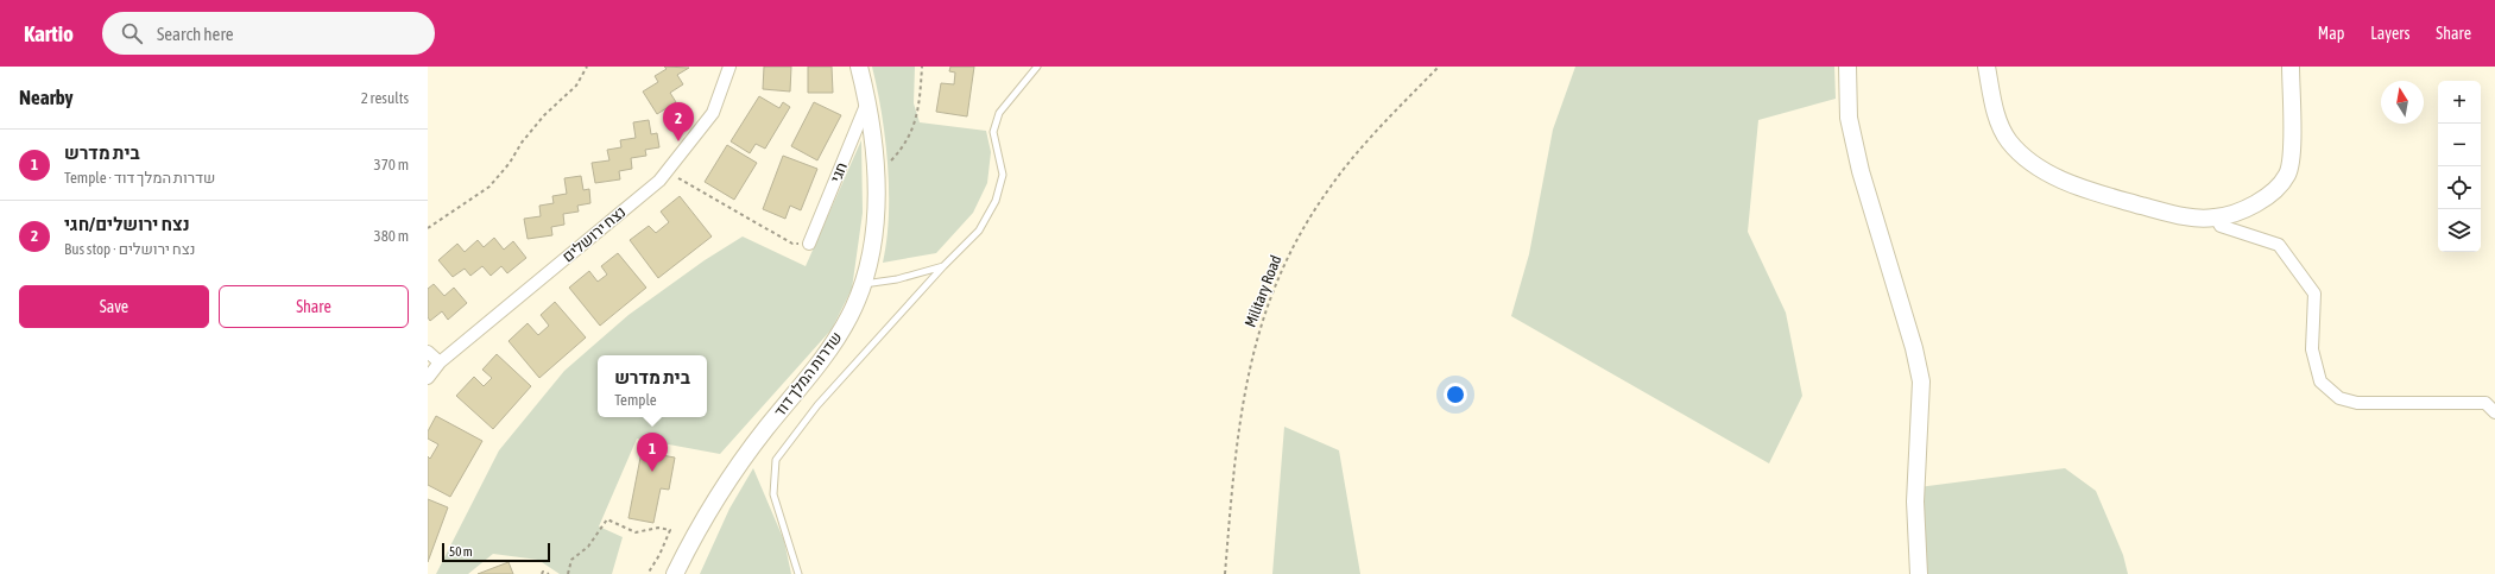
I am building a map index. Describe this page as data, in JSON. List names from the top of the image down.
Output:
{
  "streets": {
    "street": ["חגי", "נצח ירושלים", "שדרות המלך דוד"],
    "path": ["Military Road"]
  },
  "crossings": [
    ["חגי", "שדרות המלך דוד"]
  ],
  "scale_bar": "50 m",
  "north": "top",
  "page": {
    "header": "Kartio",
    "search": "Search here",
    "nav": ["Map", "Layers", "Share"],
    "heading": ["Nearby", "2 results"],
    "map_buttons": ["+", "−"],
    "pins": ["2", "1"],
    "list": [
      {
        "mark": "1",
        "name": "בית מדרש",
        "note": "Temple · שדרות המלך דוד",
        "value": "370 m"
      },
      {
        "mark": "2",
        "name": "נצח ירושלים/חגי",
        "note": "Bus stop · נצח ירושלים",
        "value": "380 m"
      }
    ],
    "buttons": ["Save", "Share"],
    "popup": ["בית מדרש", "Temple"],
    "scale": "50 m"
  }
}
